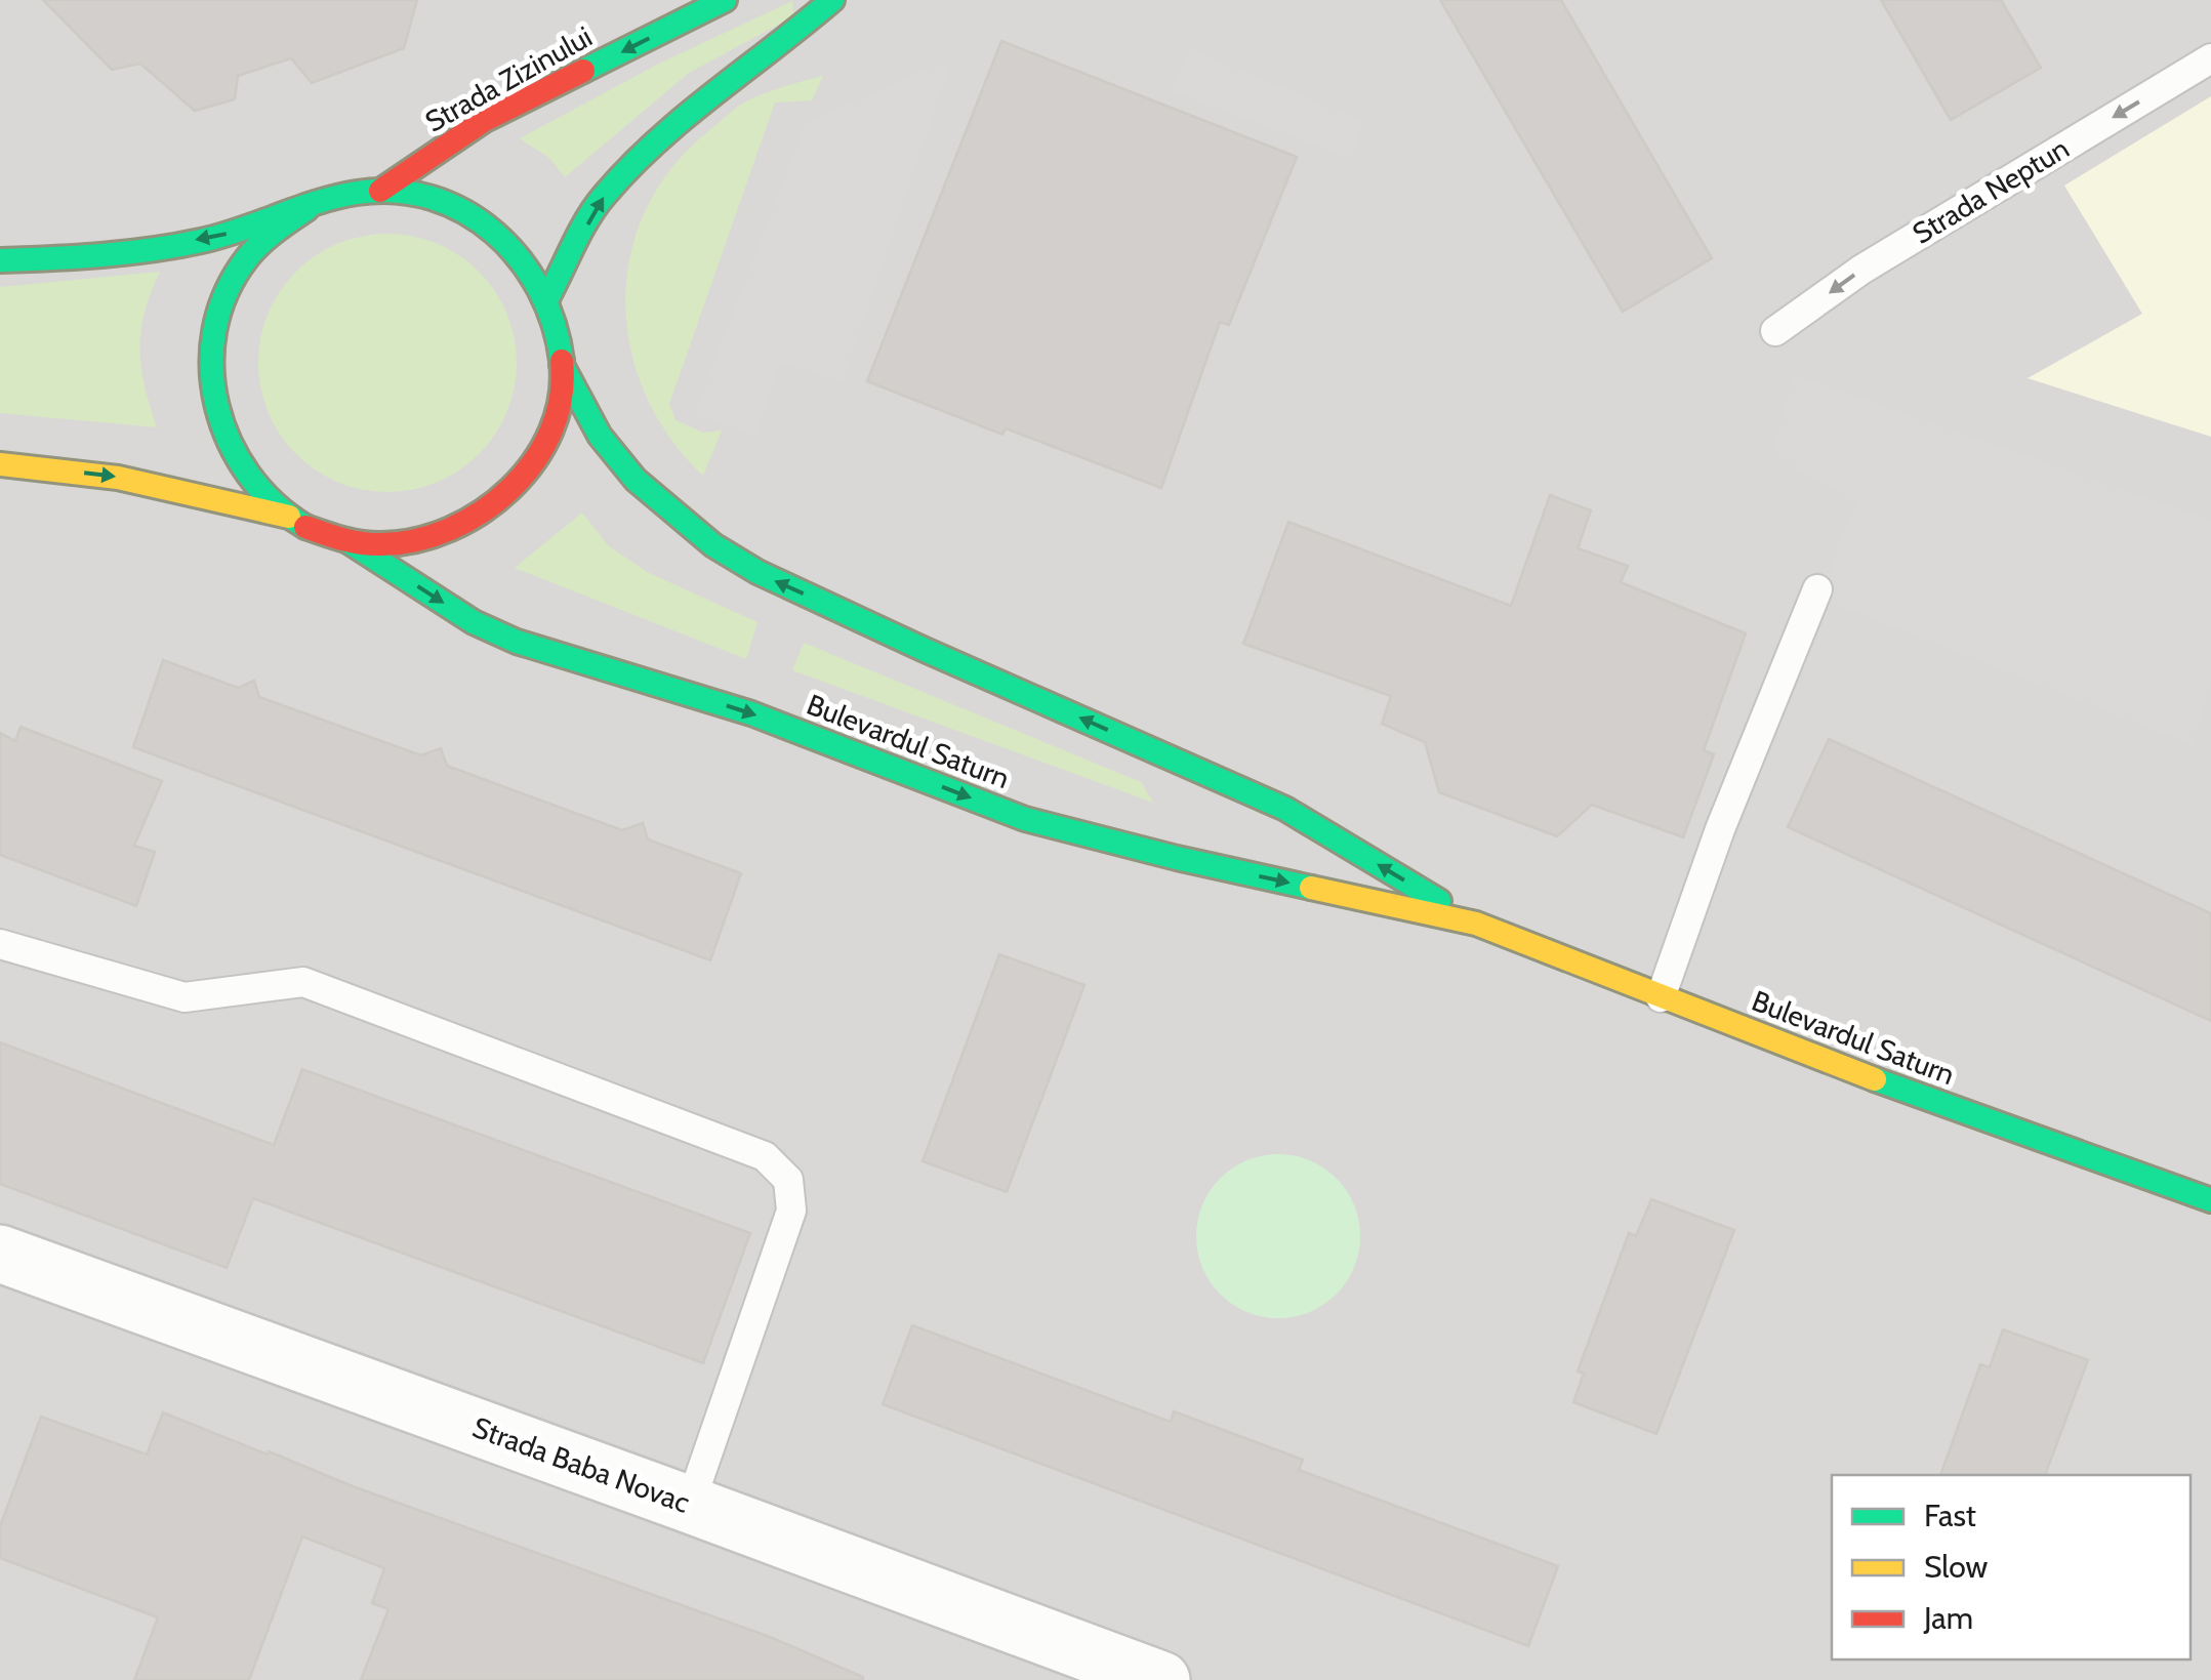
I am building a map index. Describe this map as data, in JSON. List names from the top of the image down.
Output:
{
  "streets": {
    "main road": ["Strada Zizinului", "Bulevardul Saturn"],
    "street": ["Strada Baba Novac"],
    "lane": ["Strada Neptun"]
  },
  "crossings": [
    ["Strada Zizinului", "Bulevardul Saturn"]
  ],
  "one_way": ["Strada Neptun"],
  "legend": ["Fast", "Slow", "Jam"]
}
